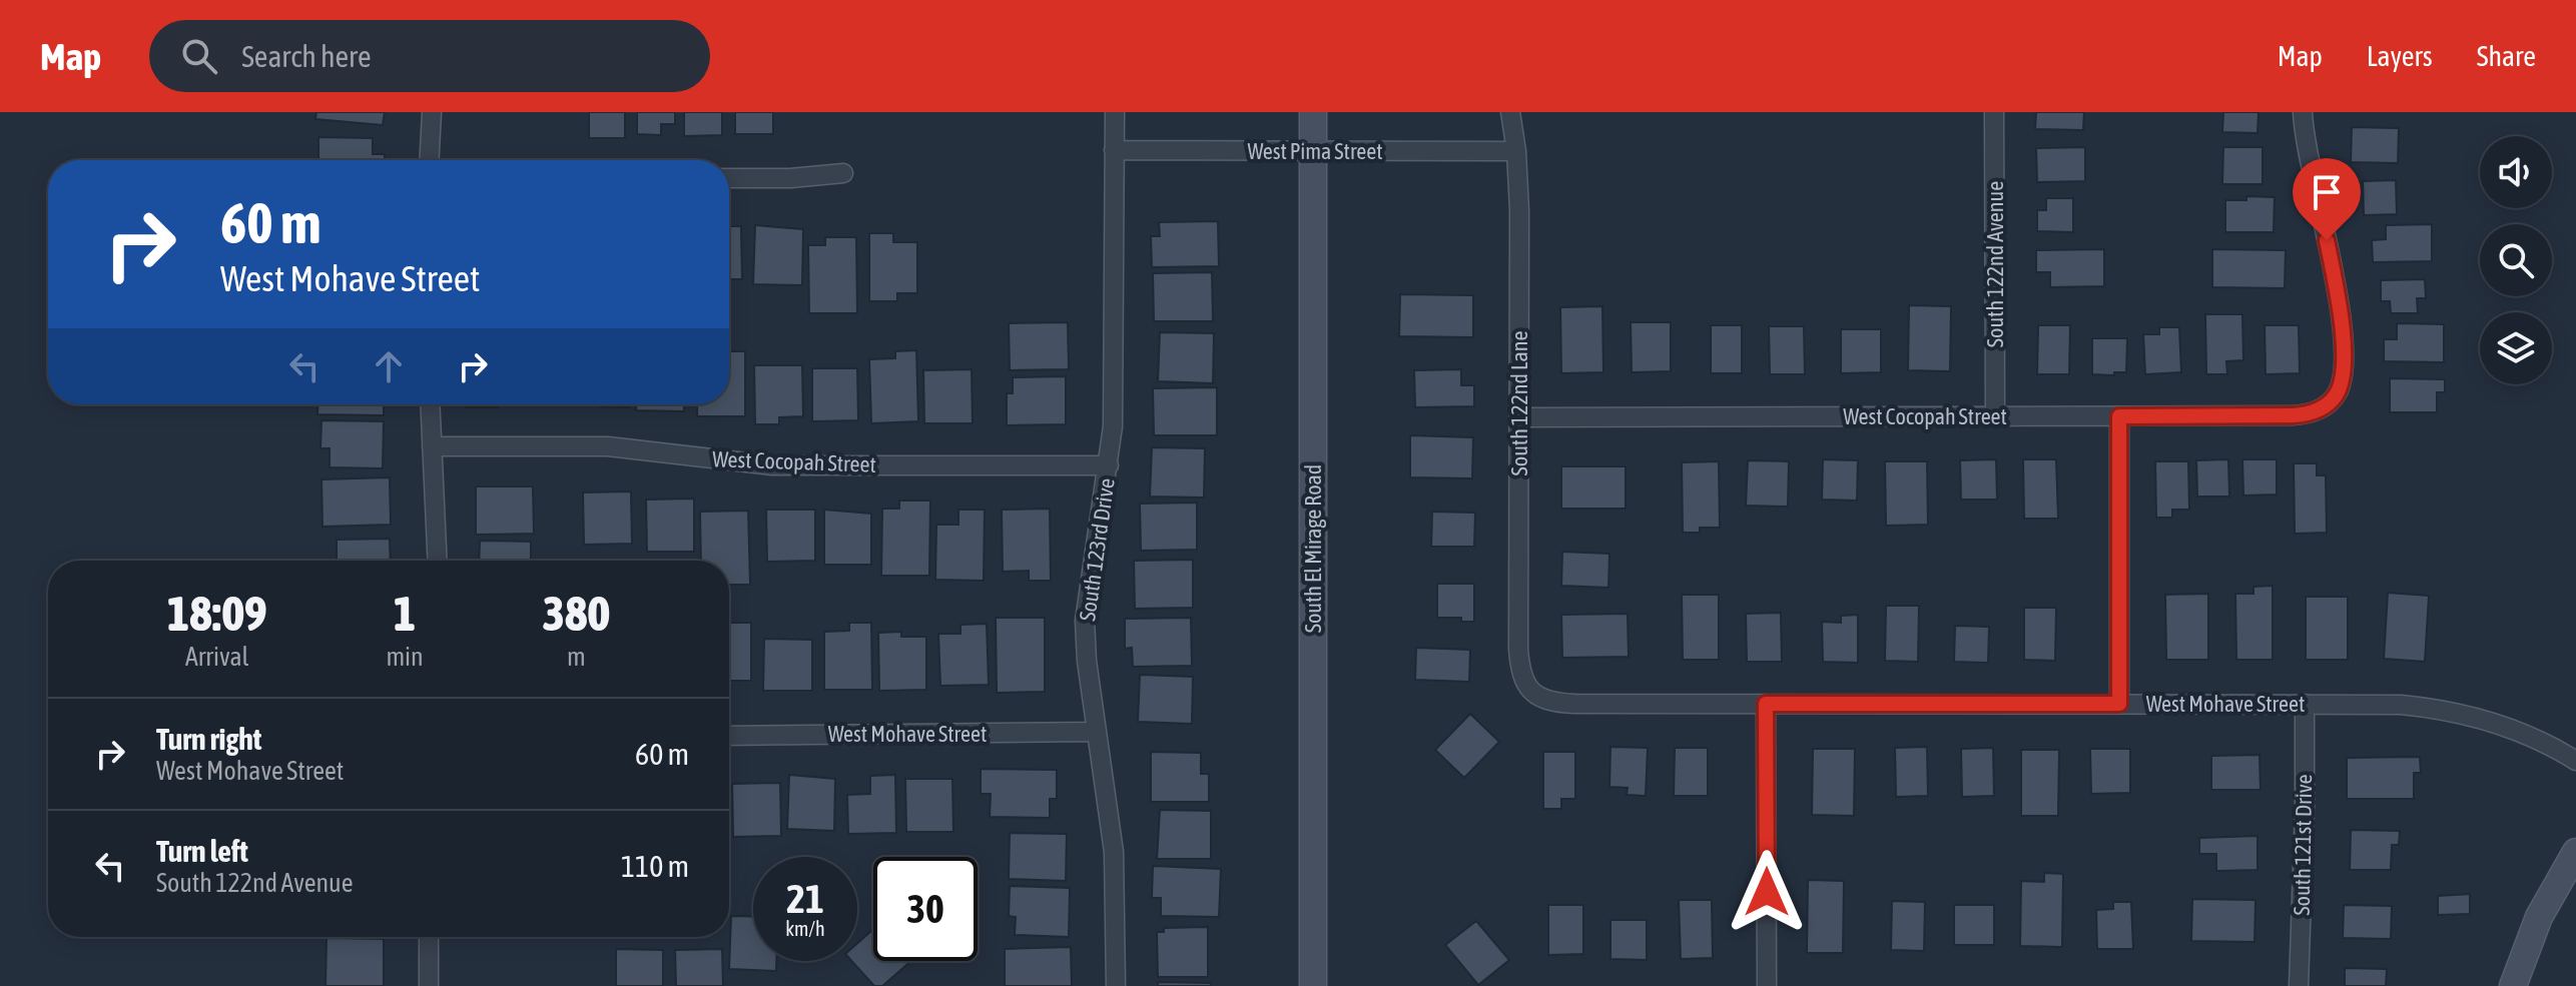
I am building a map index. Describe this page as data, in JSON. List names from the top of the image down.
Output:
{
  "streets": {
    "main road": ["South El Mirage Road"],
    "street": [
      "West Pima Street",
      "South 122nd Avenue",
      "South 122nd Lane",
      "West Cocopah Street",
      "South 123rd Drive",
      "West Mohave Street",
      "South 121st Drive"
    ]
  },
  "crossings": [
    ["West Pima Street", "South 122nd Lane"],
    ["West Pima Street", "South El Mirage Road"],
    ["West Pima Street", "South 123rd Drive"],
    ["South 122nd Avenue", "West Cocopah Street"],
    ["South 122nd Lane", "West Cocopah Street"],
    ["South 122nd Lane", "West Mohave Street"],
    ["West Cocopah Street", "South 123rd Drive"],
    ["South 123rd Drive", "West Mohave Street"],
    ["West Mohave Street", "South 121st Drive"]
  ],
  "page": {
    "header": "Map",
    "search": "Search here",
    "nav": ["Map", "Layers", "Share"],
    "turn": ["60 m", "West Mohave Street"],
    "eta": [
      "18:09",
      "Arrival",
      "1",
      "min",
      "380",
      "m"
    ],
    "list": [
      {
        "name": "Turn right",
        "note": "West Mohave Street",
        "value": "60 m"
      },
      {
        "name": "Turn left",
        "note": "South 122nd Avenue",
        "value": "110 m"
      }
    ],
    "speed": "21 km/h",
    "limit": "30"
  }
}
